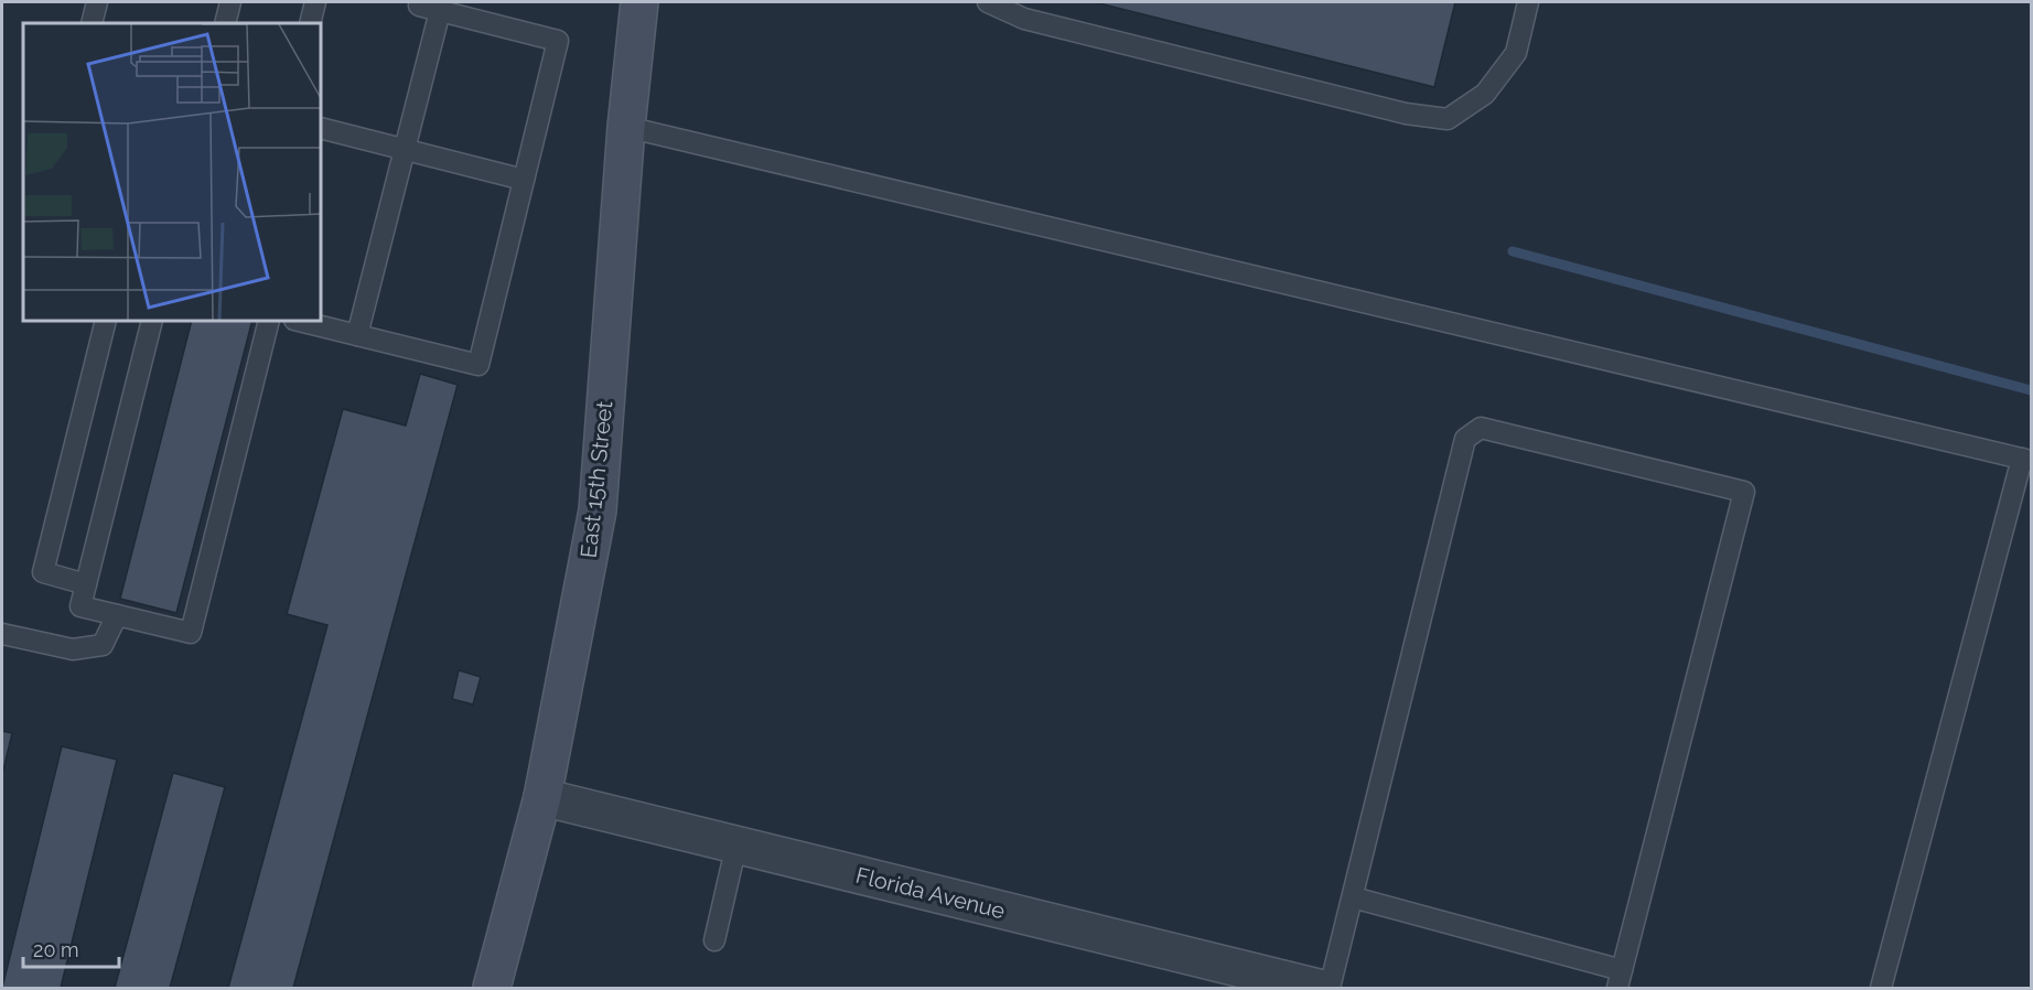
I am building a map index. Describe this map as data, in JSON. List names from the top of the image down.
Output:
{
  "streets": {
    "street": ["East 15th Street", "Florida Avenue"]
  },
  "crossings": [
    ["East 15th Street", "Florida Avenue"]
  ],
  "scale_bar": "20 m"
}
